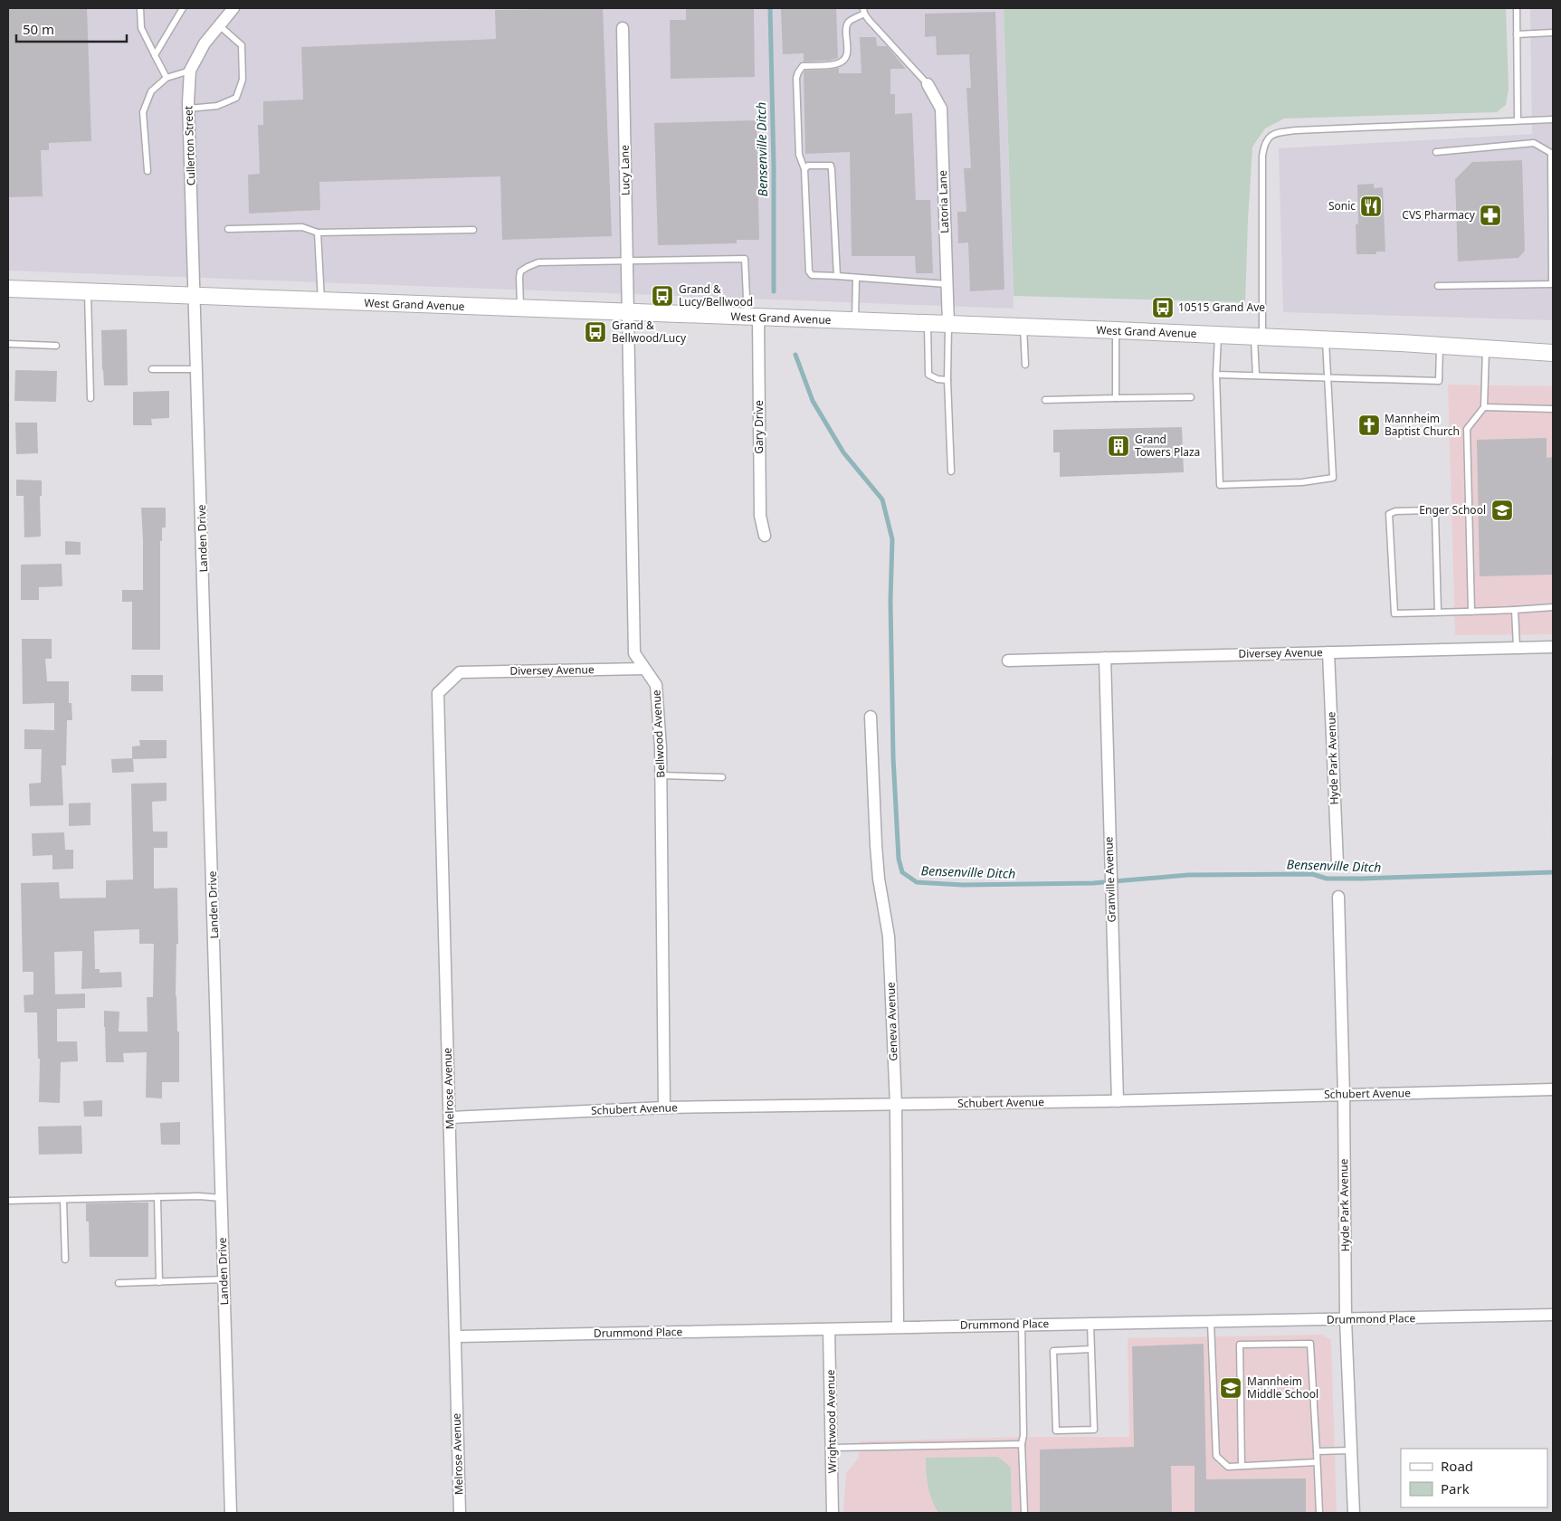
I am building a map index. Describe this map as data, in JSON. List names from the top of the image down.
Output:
{
  "streets": {
    "main road": ["West Grand Avenue"],
    "street": [
      "Cullerton Street",
      "Lucy Lane",
      "Latoria Lane",
      "Gary Drive",
      "Landen Drive",
      "Diversey Avenue",
      "Bellwood Avenue",
      "Hyde Park Avenue",
      "Granville Avenue",
      "Geneva Avenue",
      "Melrose Avenue",
      "Schubert Avenue",
      "Drummond Place",
      "Wrightwood Avenue"
    ]
  },
  "crossings": [
    ["Cullerton Street", "West Grand Avenue"],
    ["Cullerton Street", "Landen Drive"],
    ["Lucy Lane", "West Grand Avenue"],
    ["Lucy Lane", "Bellwood Avenue"],
    ["Latoria Lane", "West Grand Avenue"],
    ["West Grand Avenue", "Gary Drive"],
    ["West Grand Avenue", "Landen Drive"],
    ["West Grand Avenue", "Bellwood Avenue"],
    ["Diversey Avenue", "Bellwood Avenue"],
    ["Diversey Avenue", "Hyde Park Avenue"],
    ["Diversey Avenue", "Granville Avenue"],
    ["Diversey Avenue", "Melrose Avenue"],
    ["Bellwood Avenue", "Schubert Avenue"],
    ["Hyde Park Avenue", "Schubert Avenue"],
    ["Hyde Park Avenue", "Drummond Place"],
    ["Granville Avenue", "Schubert Avenue"],
    ["Geneva Avenue", "Schubert Avenue"],
    ["Geneva Avenue", "Drummond Place"],
    ["Melrose Avenue", "Schubert Avenue"],
    ["Melrose Avenue", "Drummond Place"],
    ["Drummond Place", "Wrightwood Avenue"]
  ],
  "water": ["Bensenville Ditch"],
  "places": {
    "restaurant": ["Sonic"],
    "pharmacy": ["CVS Pharmacy"],
    "bus stop": ["Grand & Lucy/Bellwood", "10515 Grand Ave", "Grand & Bellwood/Lucy"],
    "church": ["Mannheim Baptist Church"],
    "building": ["Grand Towers Plaza"],
    "school or university": ["Enger School", "Mannheim Middle School"]
  },
  "legend": ["Road", "Park"],
  "scale_bar": "50 m"
}
